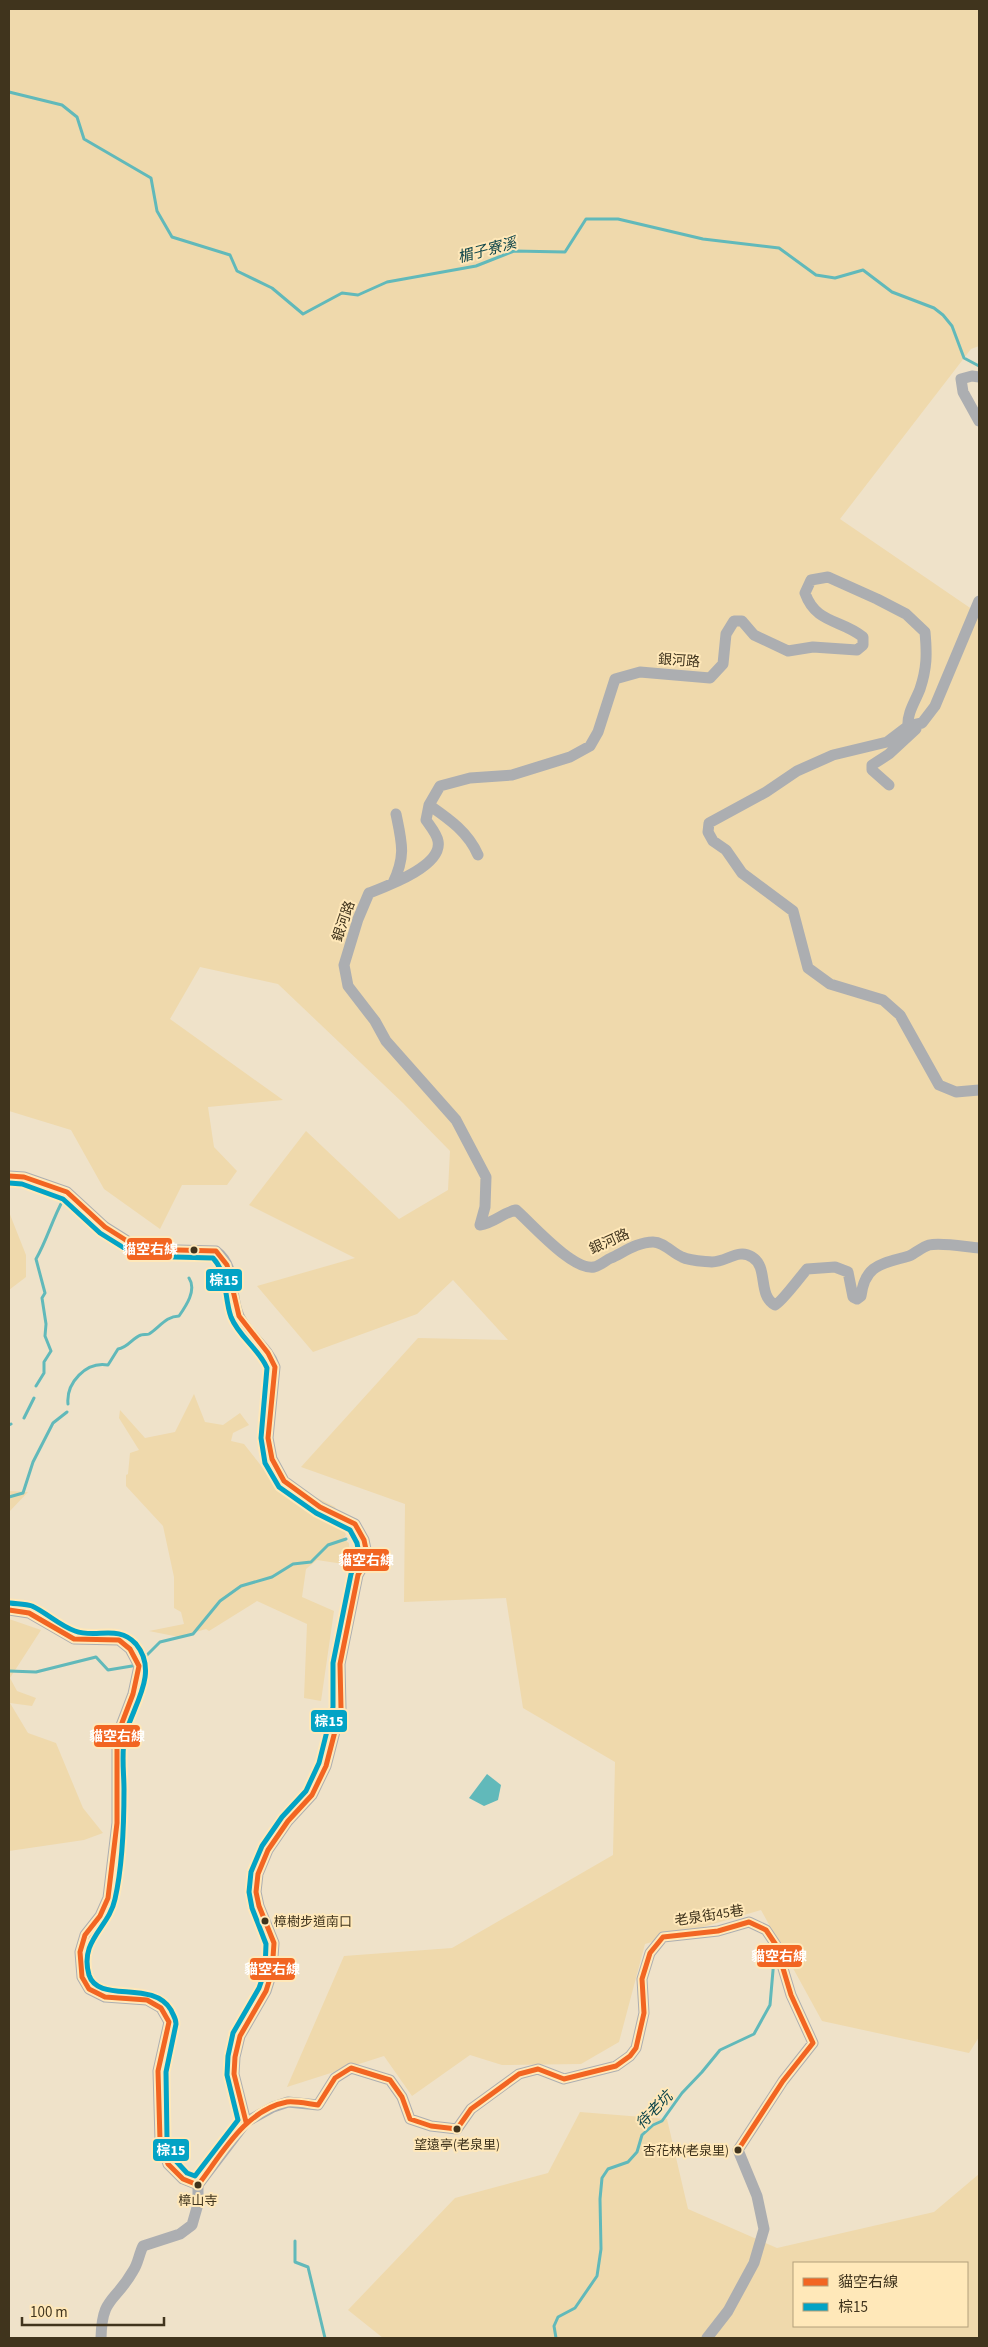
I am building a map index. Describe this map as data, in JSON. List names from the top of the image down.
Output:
{
  "streets": {
    "street": ["銀河路", "老泉街45巷"]
  },
  "water": ["楣子寮溪", "待老坑"],
  "places": [
    "樟樹步道南口",
    "望遠亭(老泉里)",
    "杏花林(老泉里)",
    "樟山寺"
  ],
  "lines": ["transit line 貓空右線", "transit line 棕15"],
  "legend": ["貓空右線", "棕15"],
  "scale_bar": "100 m"
}
